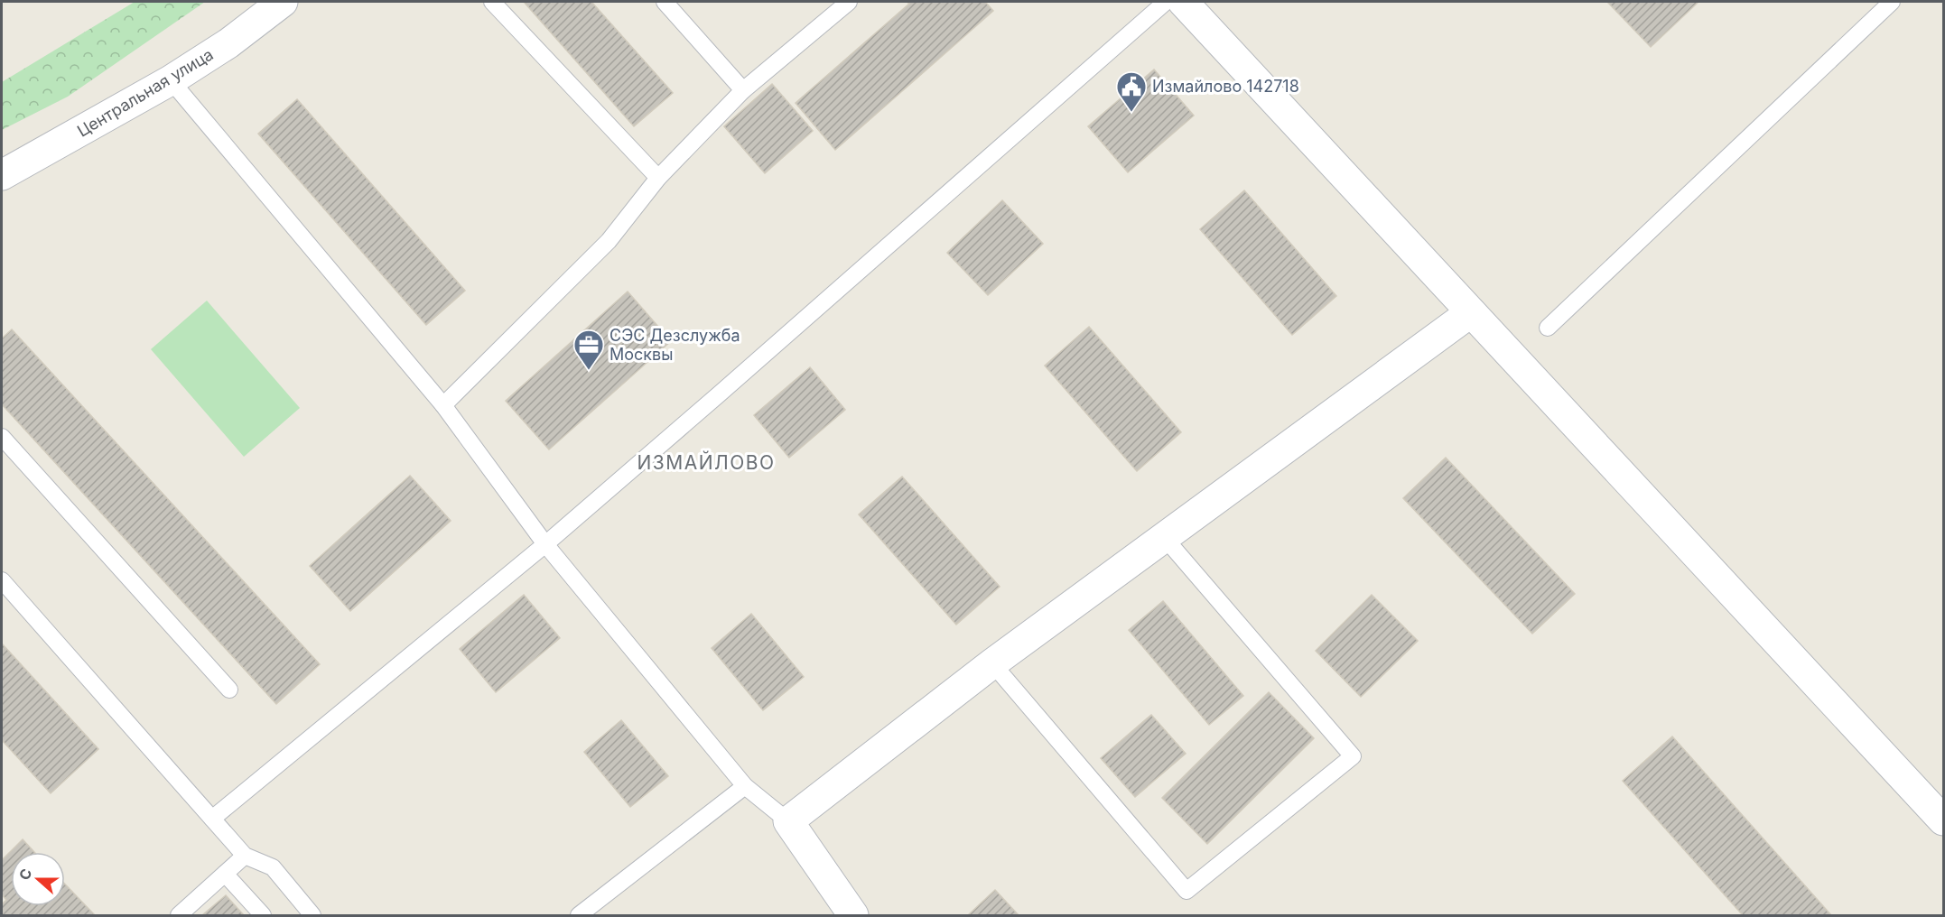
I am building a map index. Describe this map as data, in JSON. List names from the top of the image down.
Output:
{
  "streets": {
    "street": ["Центральная улица"]
  },
  "districts": ["ИЗМАЙЛОВО"],
  "places": {
    "public building": ["Измайлово 142718"],
    "office": ["СЭС Дезслужба Москвы"]
  },
  "north": "left"
}
